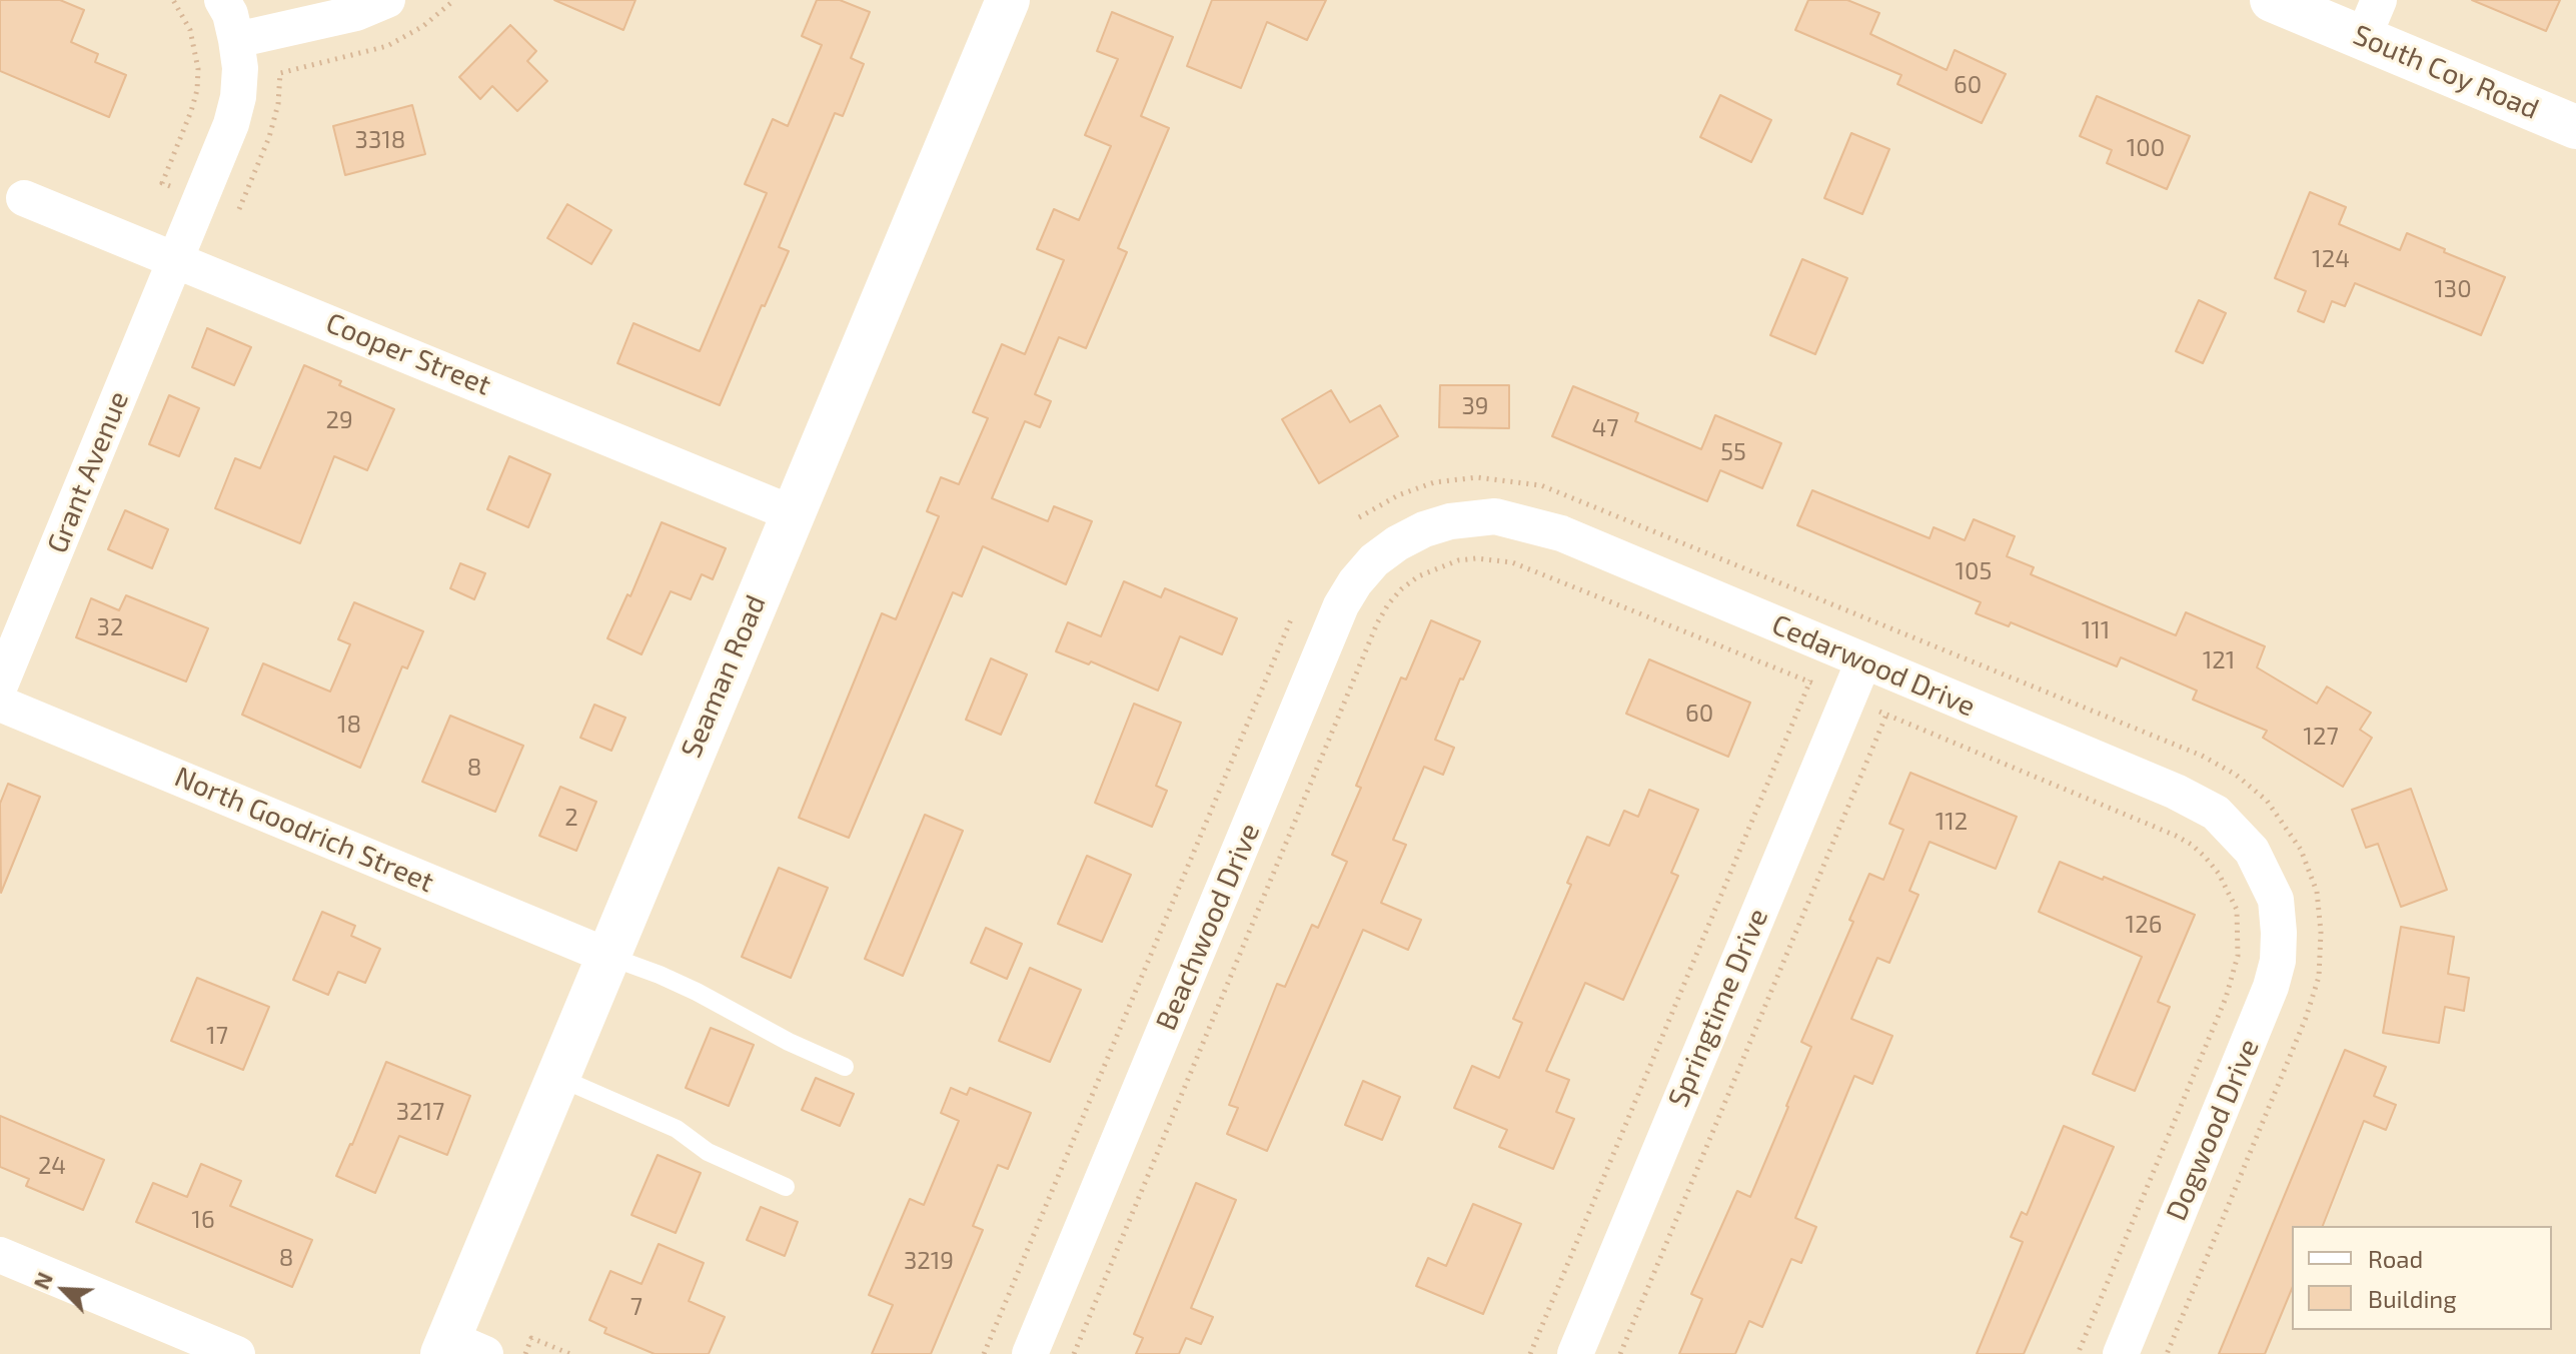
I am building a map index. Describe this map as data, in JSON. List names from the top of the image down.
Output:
{
  "streets": {
    "street": [
      "South Coy Road",
      "Cooper Street",
      "Grant Avenue",
      "Cedarwood Drive",
      "Seaman Road",
      "North Goodrich Street",
      "Beachwood Drive",
      "Springtime Drive",
      "Dogwood Drive"
    ]
  },
  "crossings": [
    ["Cooper Street", "Grant Avenue"],
    ["Cooper Street", "Seaman Road"],
    ["Cedarwood Drive", "Beachwood Drive"],
    ["Cedarwood Drive", "Springtime Drive"],
    ["Cedarwood Drive", "Dogwood Drive"],
    ["Seaman Road", "North Goodrich Street"]
  ],
  "house_numbers": [
    "60",
    "3318",
    "100",
    "124",
    "130",
    "39",
    "29",
    "47",
    "55",
    "105",
    "32",
    "111",
    "121",
    "60",
    "18",
    "127",
    "8",
    "2",
    "112",
    "126",
    "17",
    "3217",
    "24",
    "16",
    "8",
    "3219",
    "7"
  ],
  "legend": ["Road", "Building"],
  "north": "top left"
}
